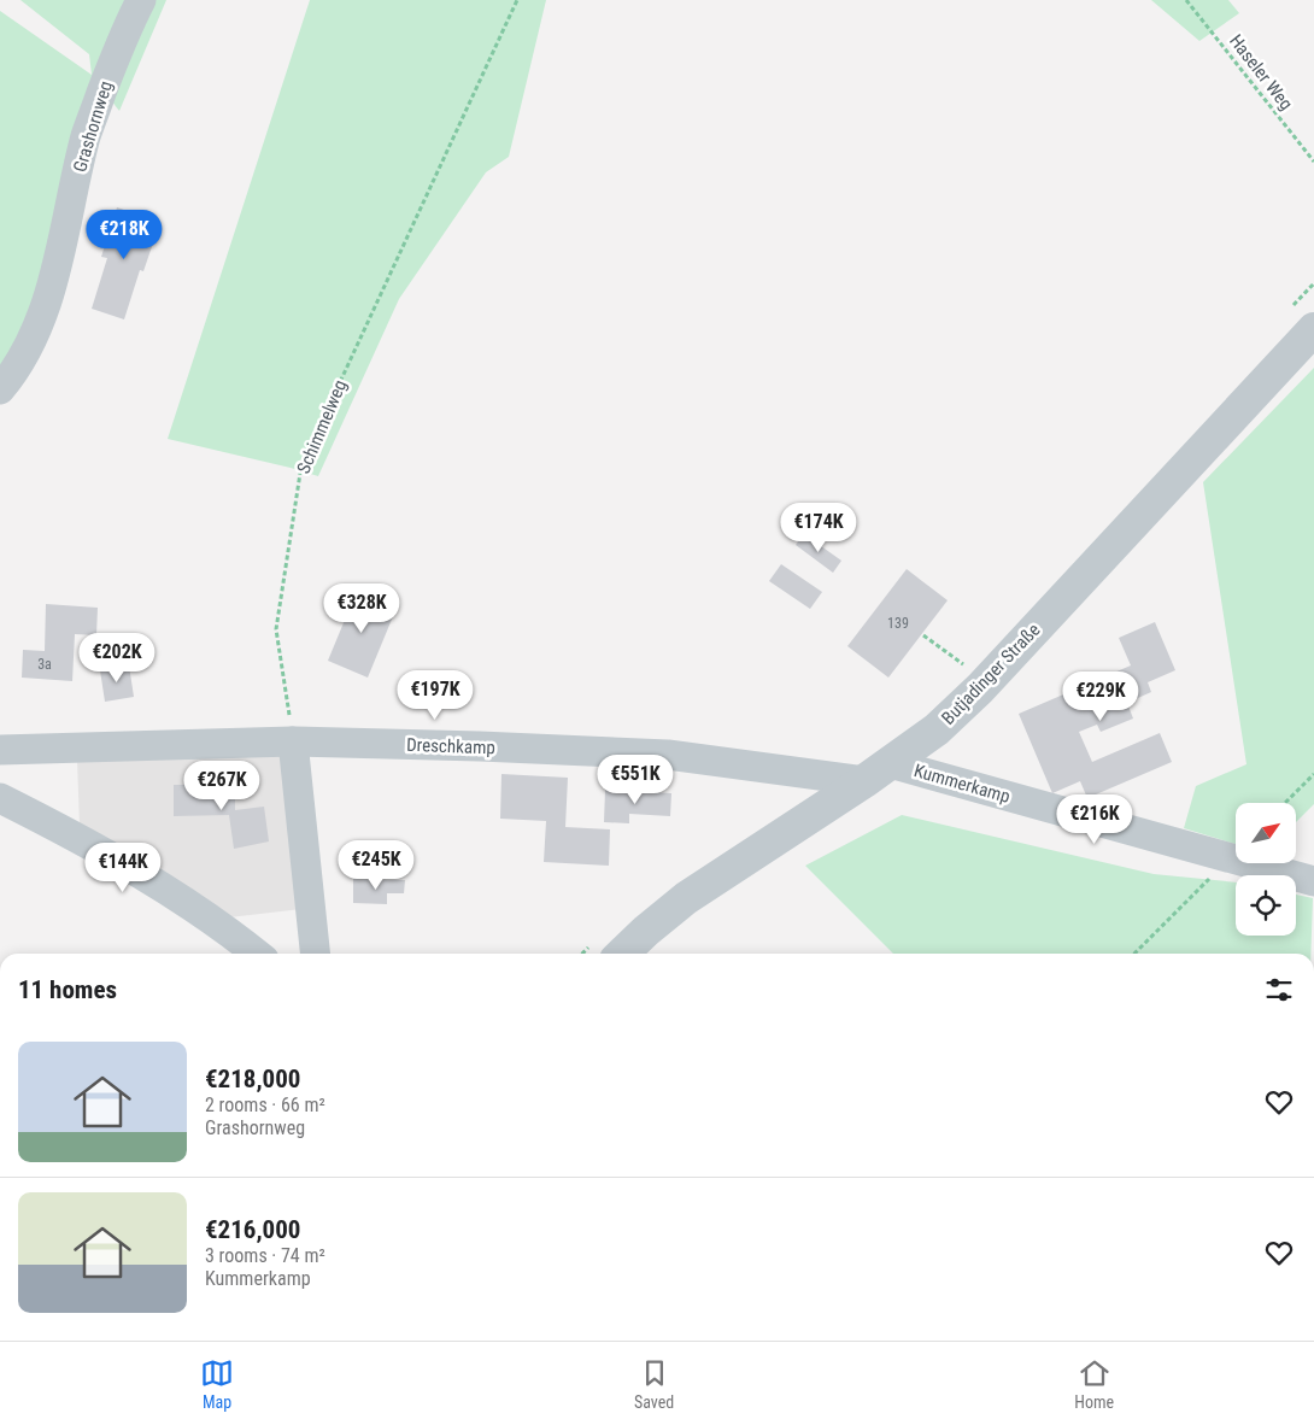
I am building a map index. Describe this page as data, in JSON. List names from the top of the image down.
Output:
{
  "streets": {
    "street": [
      "Grashornweg",
      "Butjadinger Straße",
      "Dreschkamp",
      "Kummerkamp"
    ],
    "path": ["Haseler Weg", "Schimmelweg"]
  },
  "crossings": [
    ["Schimmelweg", "Dreschkamp"],
    ["Butjadinger Straße", "Dreschkamp"],
    ["Butjadinger Straße", "Kummerkamp"],
    ["Dreschkamp", "Kummerkamp"]
  ],
  "house_numbers": ["139", "3a"],
  "north": "top right",
  "page": {
    "price": [
      "€218K",
      "€174K",
      "€328K",
      "€202K",
      "€197K",
      "€229K",
      "€551K",
      "€267K",
      "€216K",
      "€245K",
      "€144K"
    ],
    "heading": "11 homes",
    "list": [
      {
        "name": "€218,000",
        "note": "2 rooms · 66 m² · Grashornweg"
      },
      {
        "name": "€216,000",
        "note": "3 rooms · 74 m² · Kummerkamp"
      }
    ],
    "tabs": ["Map", "Saved", "Home"]
  }
}
